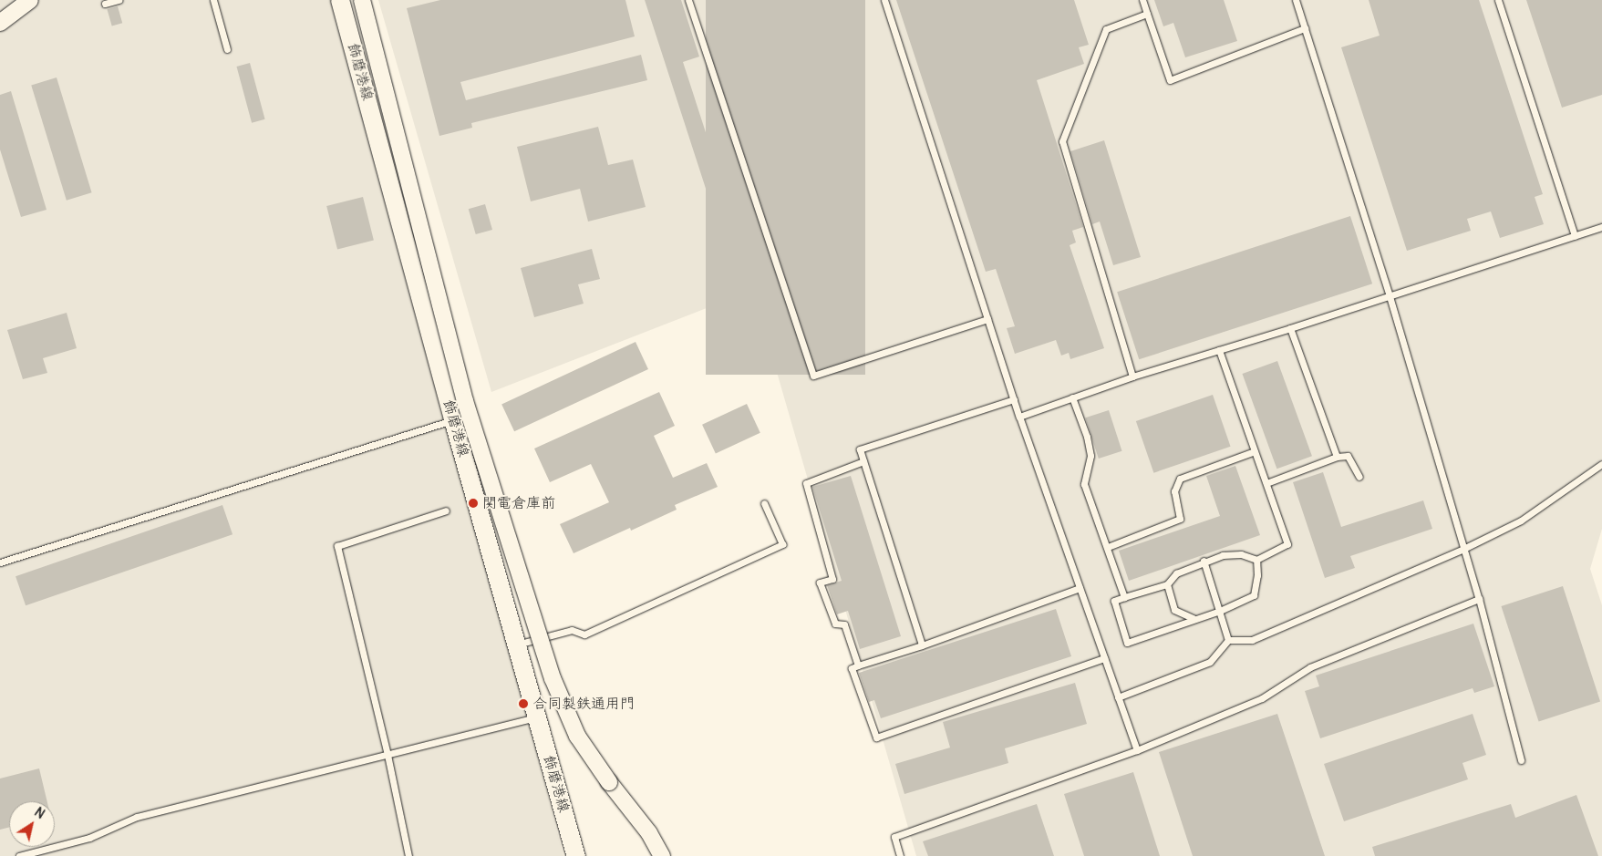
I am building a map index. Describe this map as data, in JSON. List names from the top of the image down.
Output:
{
  "streets": {
    "main road": ["飾磨港線"]
  },
  "places": ["関電倉庫前", "合同製鉄通用門"],
  "north": "top right"
}
